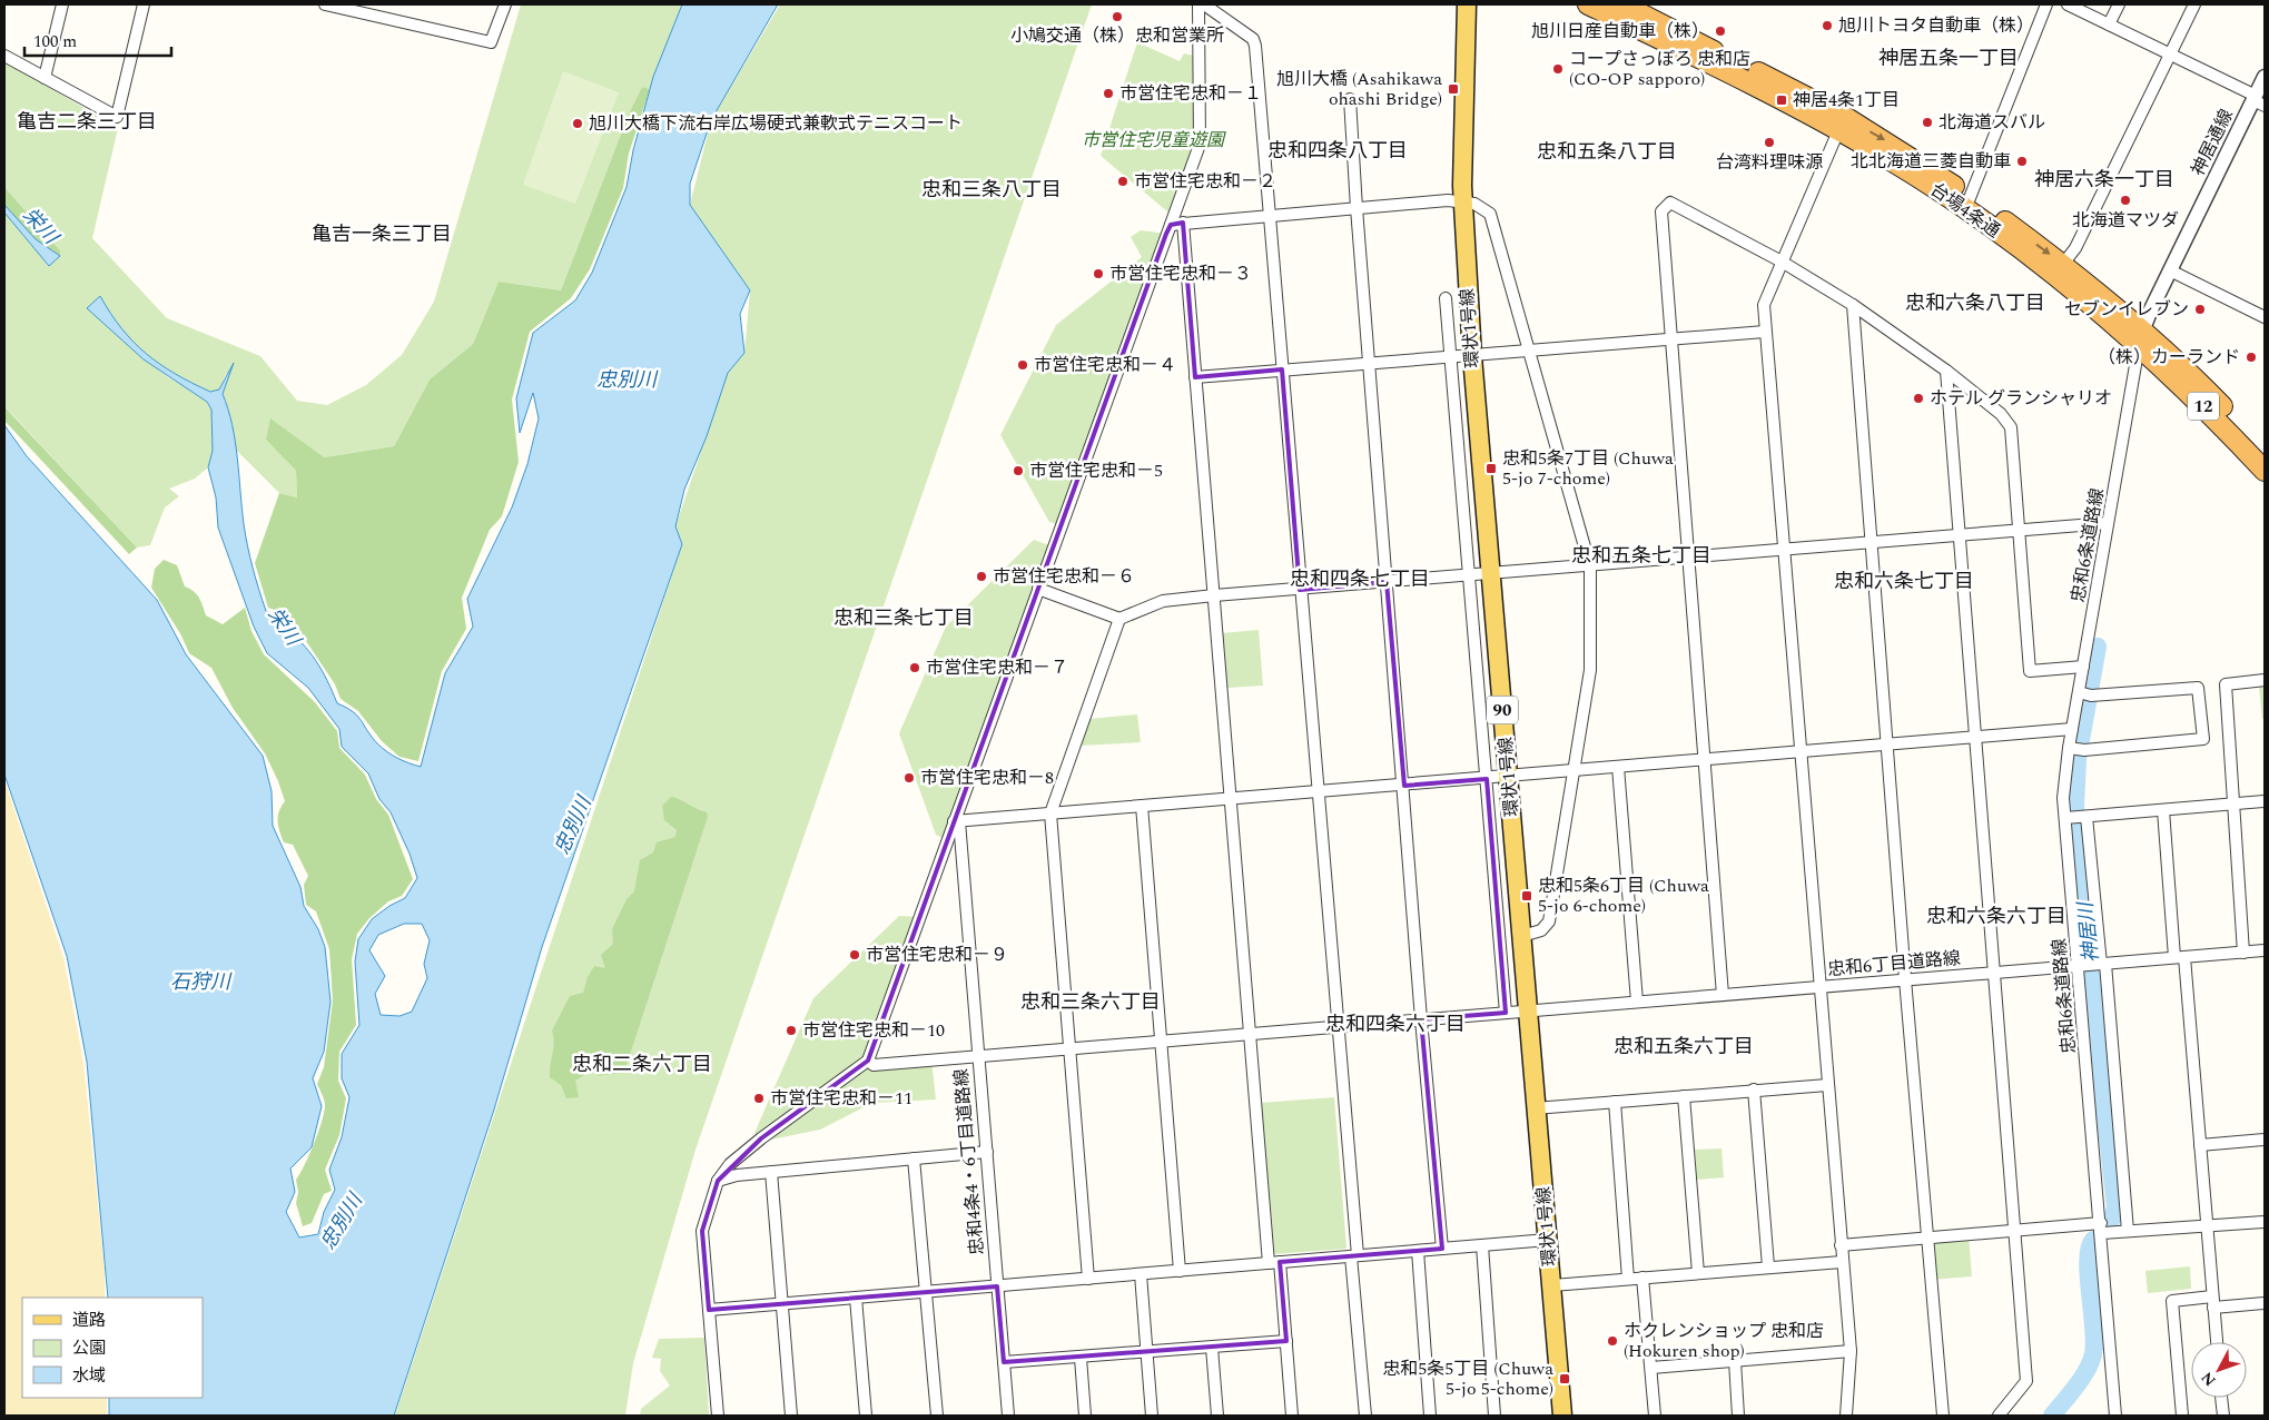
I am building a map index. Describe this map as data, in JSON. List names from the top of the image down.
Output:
{
  "streets": {
    "highway": ["台場4条通", "12"],
    "main road": ["環状1号線", "90"],
    "street": [
      "神居通線",
      "忠和6条道路線",
      "忠和6丁目道路線",
      "忠和4条4・6丁目道路線"
    ]
  },
  "crossings": [
    ["神居通線", "台場4条通"],
    ["神居通線", "忠和6条道路線"],
    ["台場4条通", "忠和6条道路線"],
    ["環状1号線", "忠和6丁目道路線"],
    ["環状1号線", "忠和4条4・6丁目道路線"],
    ["忠和6条道路線", "忠和6丁目道路線"],
    ["忠和6丁目道路線", "忠和4条4・6丁目道路線"]
  ],
  "districts": [
    "神居五条一丁目",
    "亀吉二条三丁目",
    "忠和四条八丁目",
    "忠和五条八丁目",
    "神居六条一丁目",
    "忠和三条八丁目",
    "亀吉一条三丁目",
    "忠和六条八丁目",
    "忠和五条七丁目",
    "忠和四条七丁目",
    "忠和六条七丁目",
    "忠和三条七丁目",
    "忠和六条六丁目",
    "忠和三条六丁目",
    "忠和四条六丁目",
    "忠和五条六丁目",
    "忠和二条六丁目"
  ],
  "water": [
    "栄川",
    "忠別川",
    "神居川",
    "石狩川"
  ],
  "parks": ["市営住宅児童遊園"],
  "places": {
    "other": [
      "小鳩交通（株）忠和営業所",
      "旭川トヨタ自動車（株）",
      "旭川日産自動車（株）",
      "コープさっぽろ 忠和店 (CO-OP sapporo)",
      "市営住宅忠和－１",
      "北海道スバル",
      "旭川大橋下流右岸広場硬式兼軟式テニスコート",
      "台湾料理味源",
      "北北海道三菱自動車",
      "市営住宅忠和－２",
      "北海道マツダ",
      "市営住宅忠和－３",
      "セブンイレブン",
      "（株）カーランド",
      "市営住宅忠和－４",
      "ホテル グランシャリオ",
      "市営住宅忠和－5",
      "市営住宅忠和－６",
      "市営住宅忠和－７",
      "市営住宅忠和－8",
      "市営住宅忠和－９",
      "市営住宅忠和－10",
      "市営住宅忠和－11",
      "ホクレンショップ 忠和店 (Hokuren shop)"
    ],
    "transit": [
      "旭川大橋 (Asahikawa ohashi Bridge)",
      "神居4条1丁目",
      "忠和5条7丁目 (Chuwa 5-jo 7-chome)",
      "忠和5条6丁目 (Chuwa 5-jo 6-chome)",
      "忠和5条5丁目 (Chuwa 5-jo 5-chome)"
    ]
  },
  "legend": ["道路", "公園", "水域"],
  "scale_bar": "100 m",
  "north": "bottom left"
}
